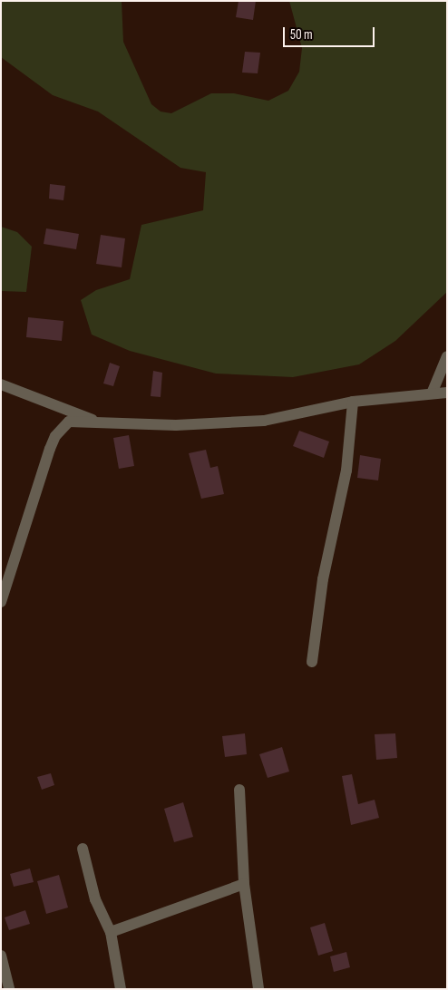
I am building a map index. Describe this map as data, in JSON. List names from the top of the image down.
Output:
{
  "scale_bar": "50 m"
}
